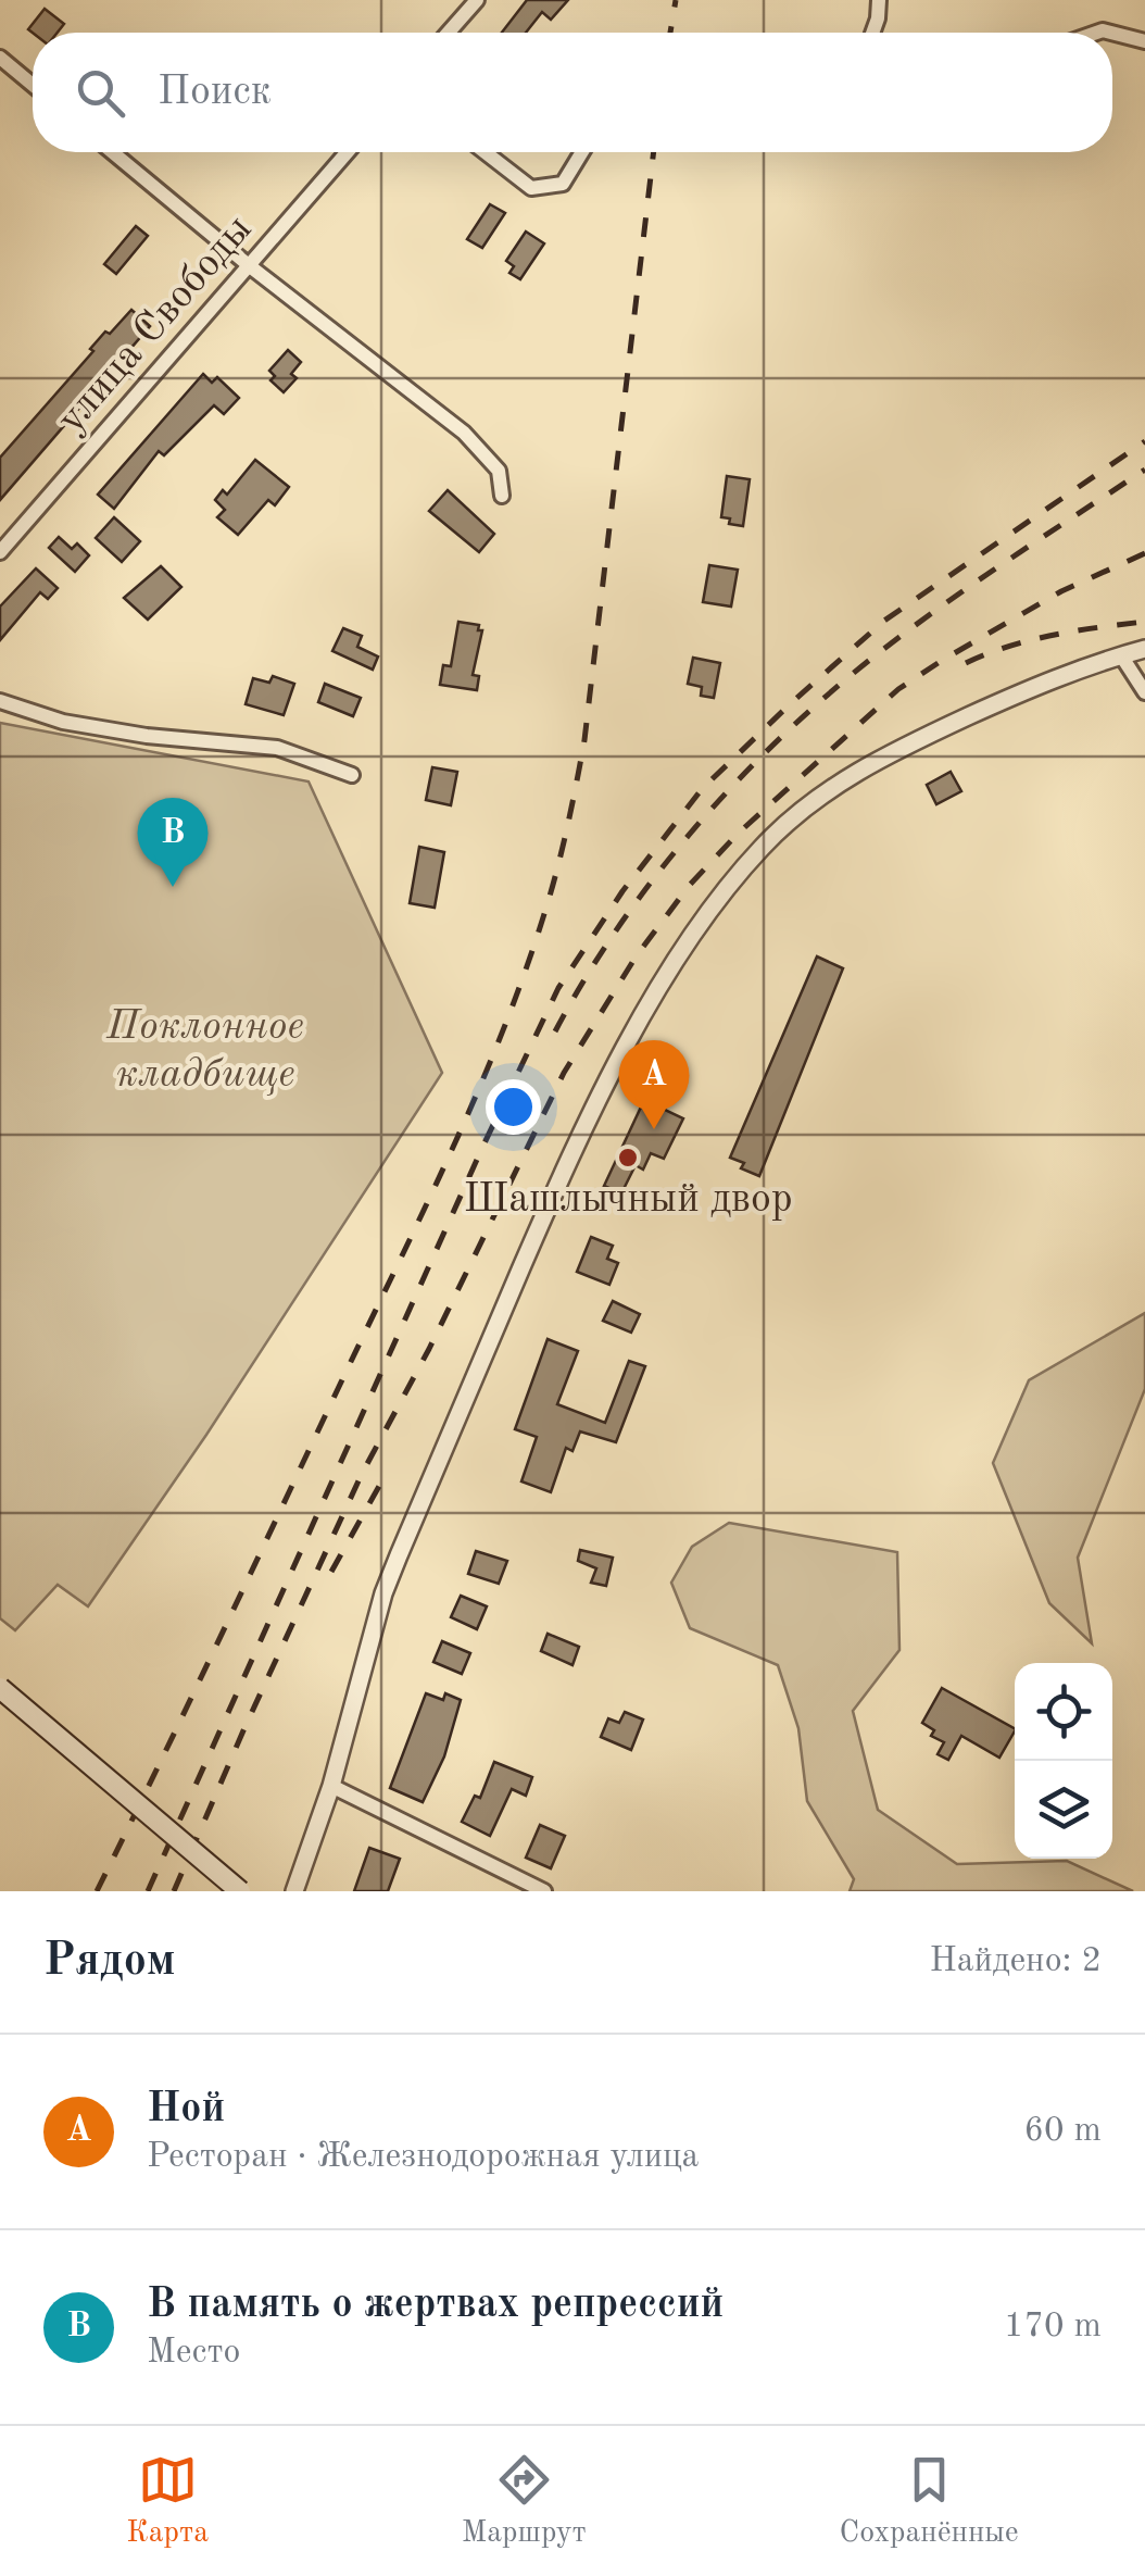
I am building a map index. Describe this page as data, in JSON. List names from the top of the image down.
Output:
{
  "streets": {
    "street": ["улица Свободы"]
  },
  "parks": ["Поклонное кладбище"],
  "places": ["Шашлычный двор"],
  "page": {
    "search": "Поиск",
    "pins": ["B", "A"],
    "heading": ["Рядом", "Найдено: 2"],
    "list": [
      {
        "mark": "A",
        "name": "Ной",
        "note": "Ресторан · Железнодорожная улица",
        "value": "60 m"
      },
      {
        "mark": "B",
        "name": "В память о жертвах репрессий",
        "note": "Место",
        "value": "170 m"
      }
    ],
    "nav": ["Карта", "Маршрут", "Сохранённые"]
  }
}
